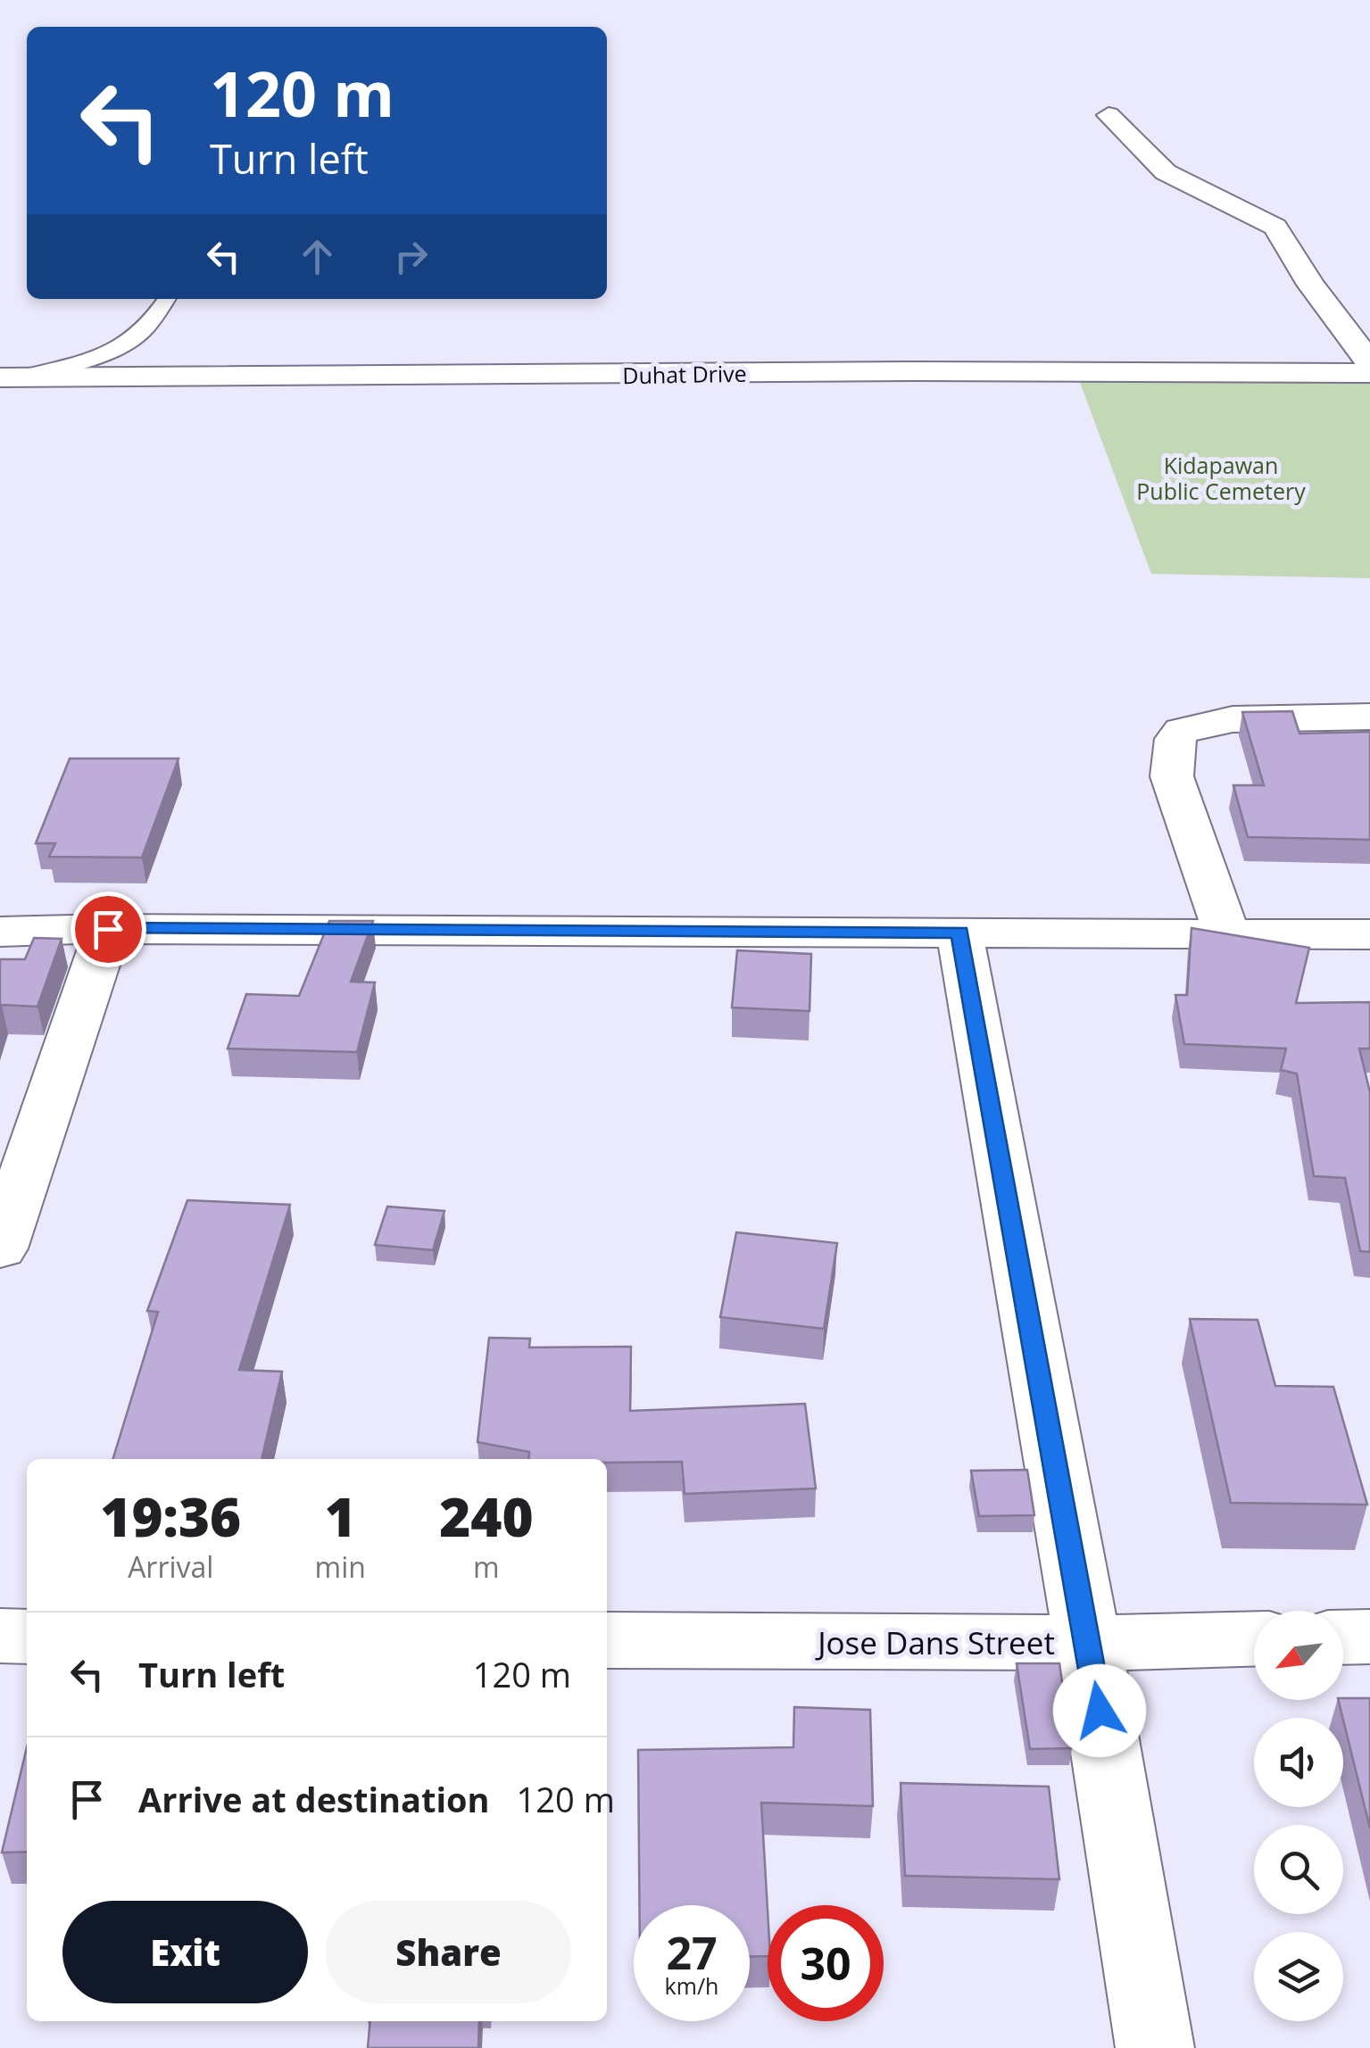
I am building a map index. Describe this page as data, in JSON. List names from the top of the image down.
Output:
{
  "streets": {
    "street": ["Duhat Drive", "Jose Dans Street"]
  },
  "parks": ["Kidapawan Public Cemetery"],
  "north": "bottom left",
  "page": {
    "turn": ["120 m", "Turn left"],
    "eta": [
      "19:36",
      "Arrival",
      "1",
      "min",
      "240",
      "m"
    ],
    "list": [
      {
        "name": "Turn left",
        "value": "120 m"
      },
      {
        "name": "Arrive at destination",
        "value": "120 m"
      }
    ],
    "buttons": ["Exit", "Share"],
    "speed": "27 km/h",
    "limit": "30"
  }
}
